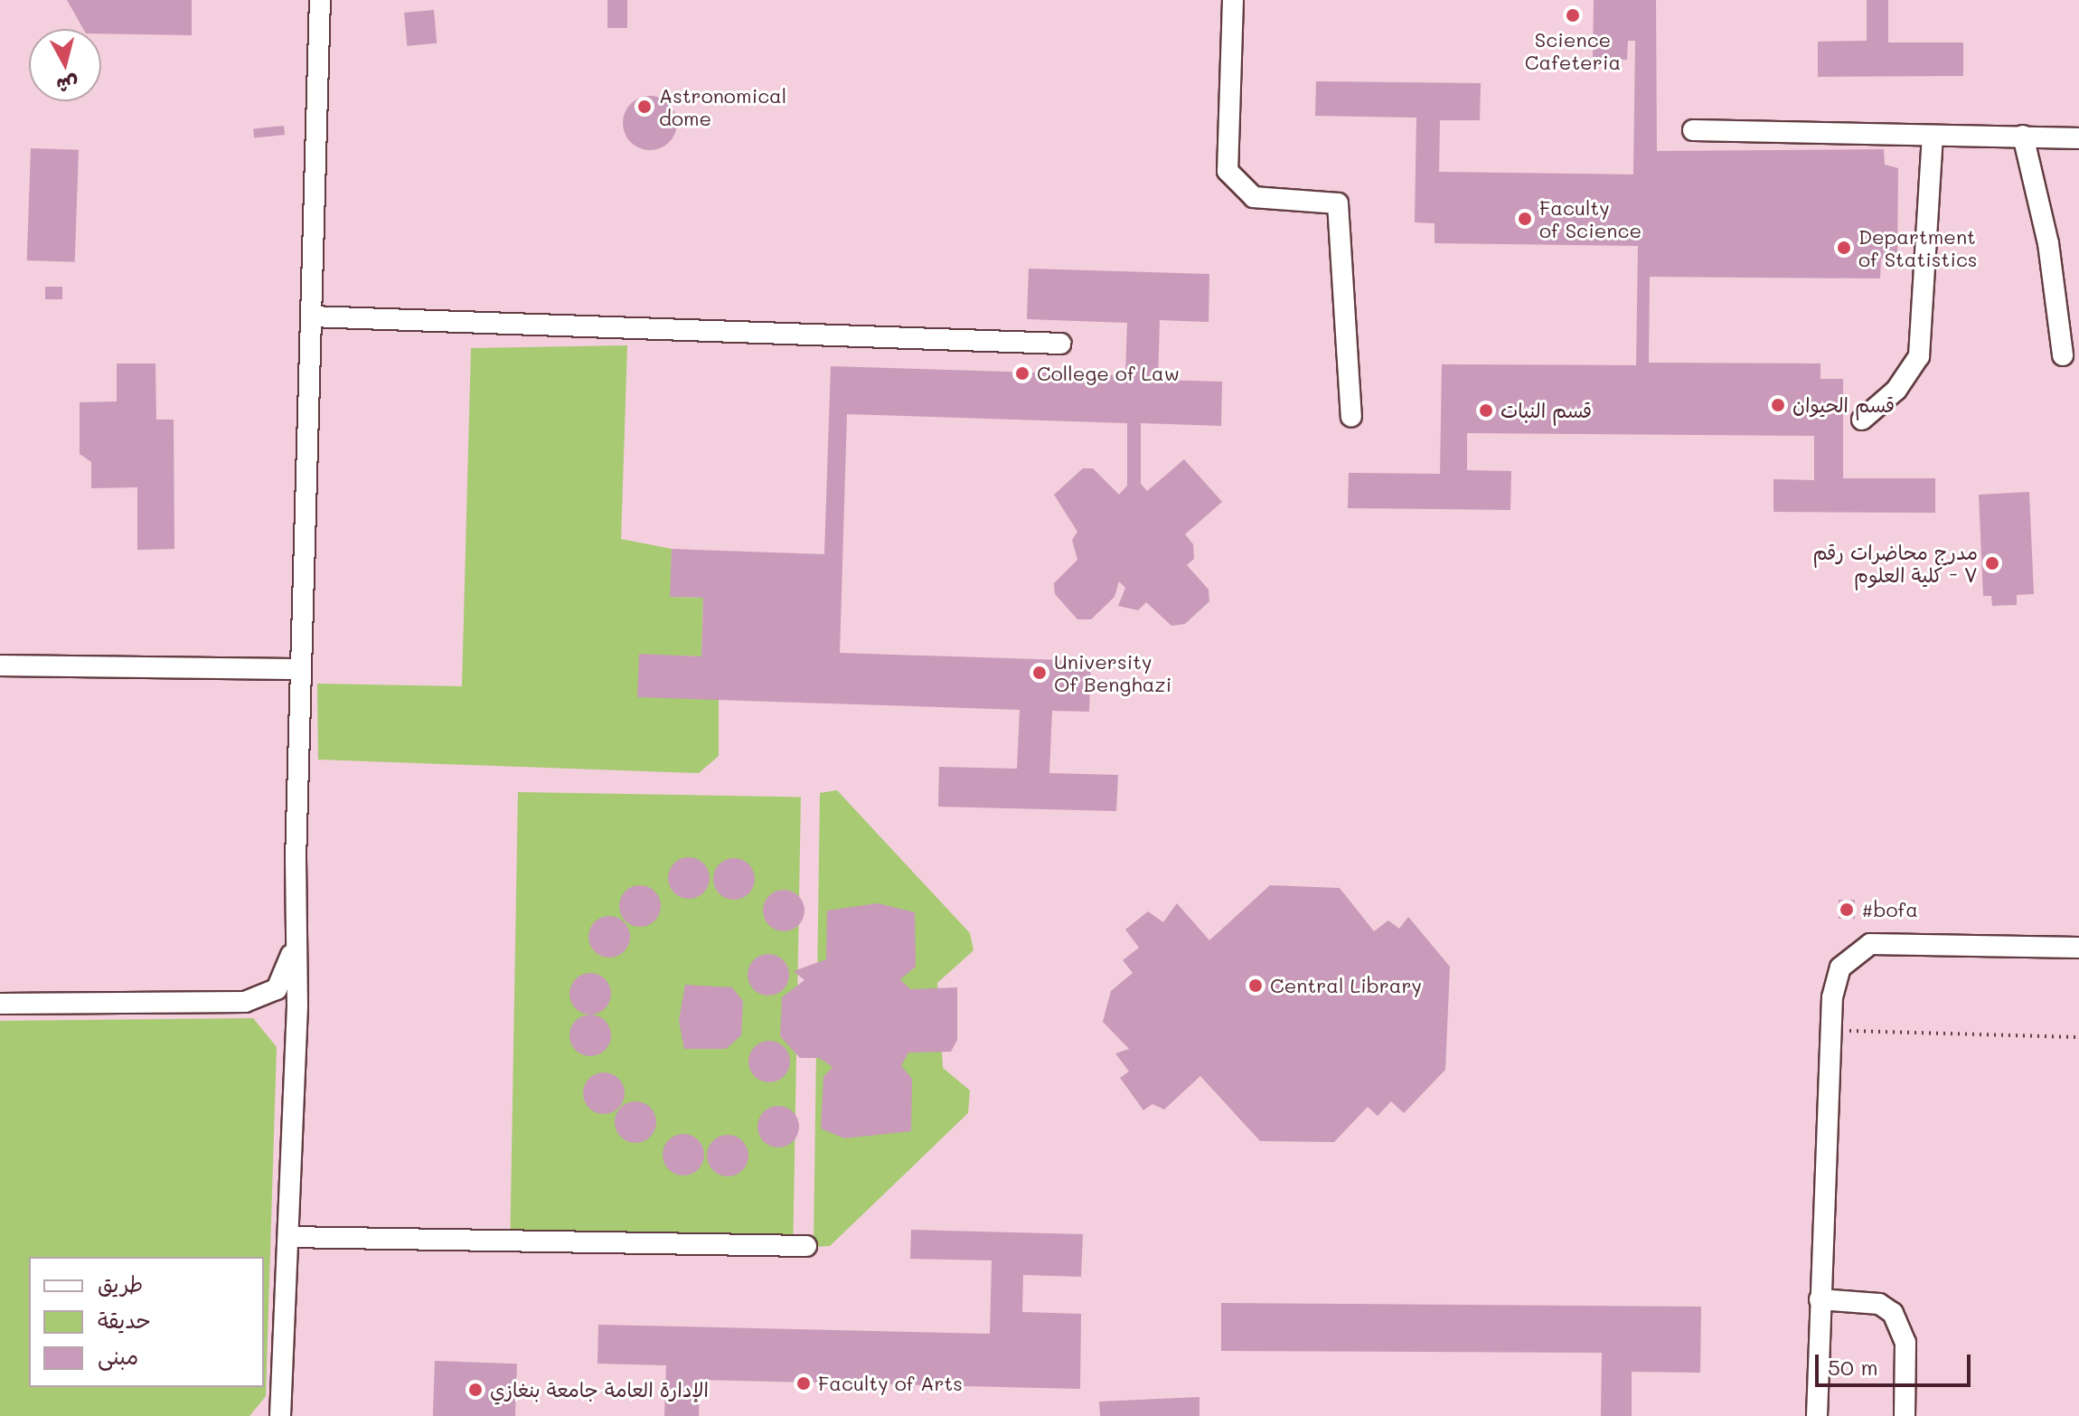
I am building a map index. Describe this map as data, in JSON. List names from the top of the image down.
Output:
{
  "places": [
    "Science Cafeteria",
    "Astronomical dome",
    "Faculty of Science",
    "Department of Statistics",
    "College of Law",
    "قسم الحيوان",
    "قسم النبات",
    "مدرج محاضرات رقم ٧ - كلية العلوم",
    "University Of Benghazi",
    "#bofa",
    "Central Library",
    "Faculty of Arts",
    "الإدارة العامة جامعة بنغازي"
  ],
  "legend": ["طريق", "حديقة", "مبنى"],
  "scale_bar": "50 m",
  "north": "bottom"
}
